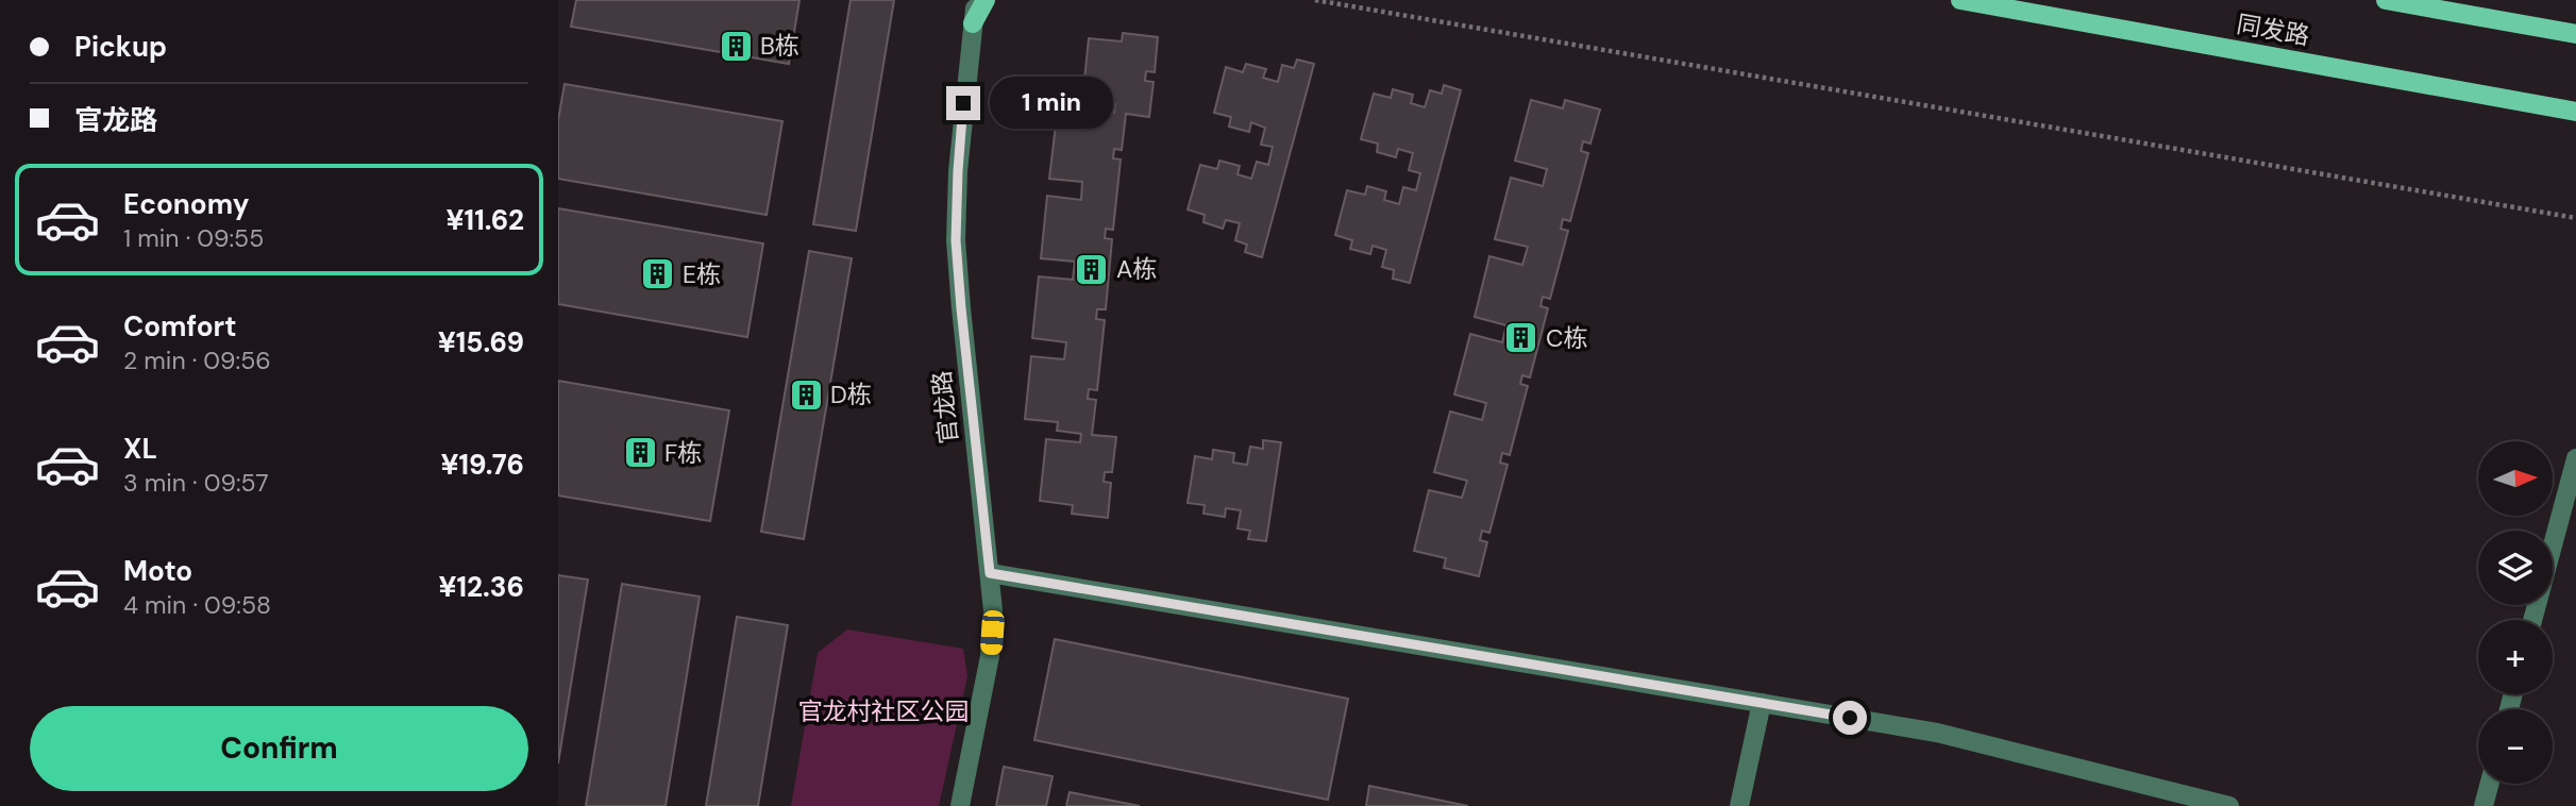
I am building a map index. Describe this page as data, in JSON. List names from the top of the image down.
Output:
{
  "streets": {
    "main road": ["同发路"],
    "street": ["官龙路"]
  },
  "parks": ["官龙村社区公园"],
  "places": {
    "building": [
      "B栋",
      "A栋",
      "E栋",
      "C栋",
      "D栋",
      "F栋"
    ]
  },
  "north": "right",
  "page": {
    "banner": ["Pickup", "官龙路"],
    "bubble": "1 min",
    "list": [
      {
        "name": "Economy",
        "note": "1 min · 09:55",
        "value": "¥11.62"
      },
      {
        "name": "Comfort",
        "note": "2 min · 09:56",
        "value": "¥15.69"
      },
      {
        "name": "XL",
        "note": "3 min · 09:57",
        "value": "¥19.76"
      },
      {
        "name": "Moto",
        "note": "4 min · 09:58",
        "value": "¥12.36"
      }
    ],
    "map_buttons": ["+", "−"],
    "buttons": "Confirm"
  }
}
